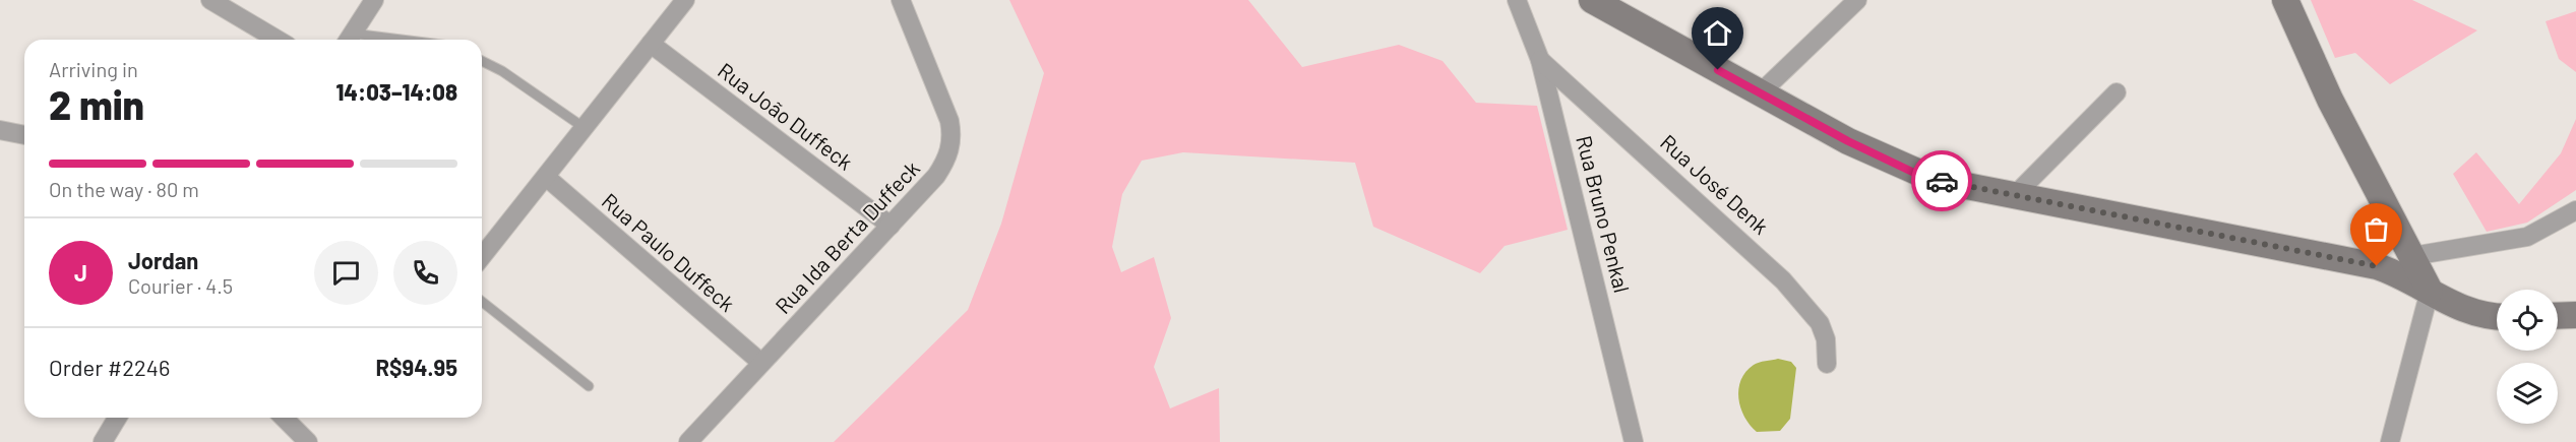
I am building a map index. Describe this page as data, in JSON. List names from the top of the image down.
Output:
{
  "streets": {
    "street": [
      "Rua João Duffeck",
      "Rua José Denk",
      "Rua Bruno Penkal",
      "Rua Ida Berta Duffeck",
      "Rua Paulo Duffeck"
    ]
  },
  "crossings": [
    ["Rua João Duffeck", "Rua Ida Berta Duffeck"],
    ["Rua José Denk", "Rua Bruno Penkal"],
    ["Rua Ida Berta Duffeck", "Rua Paulo Duffeck"]
  ],
  "page": {
    "heading": ["2 min", "Arriving in", "14:03–14:08"],
    "panel": [
      "Jordan",
      "Courier · 4.5",
      "Order #2246",
      "R$94.95"
    ],
    "bar": "On the way · 80 m",
    "round": "J"
  }
}
